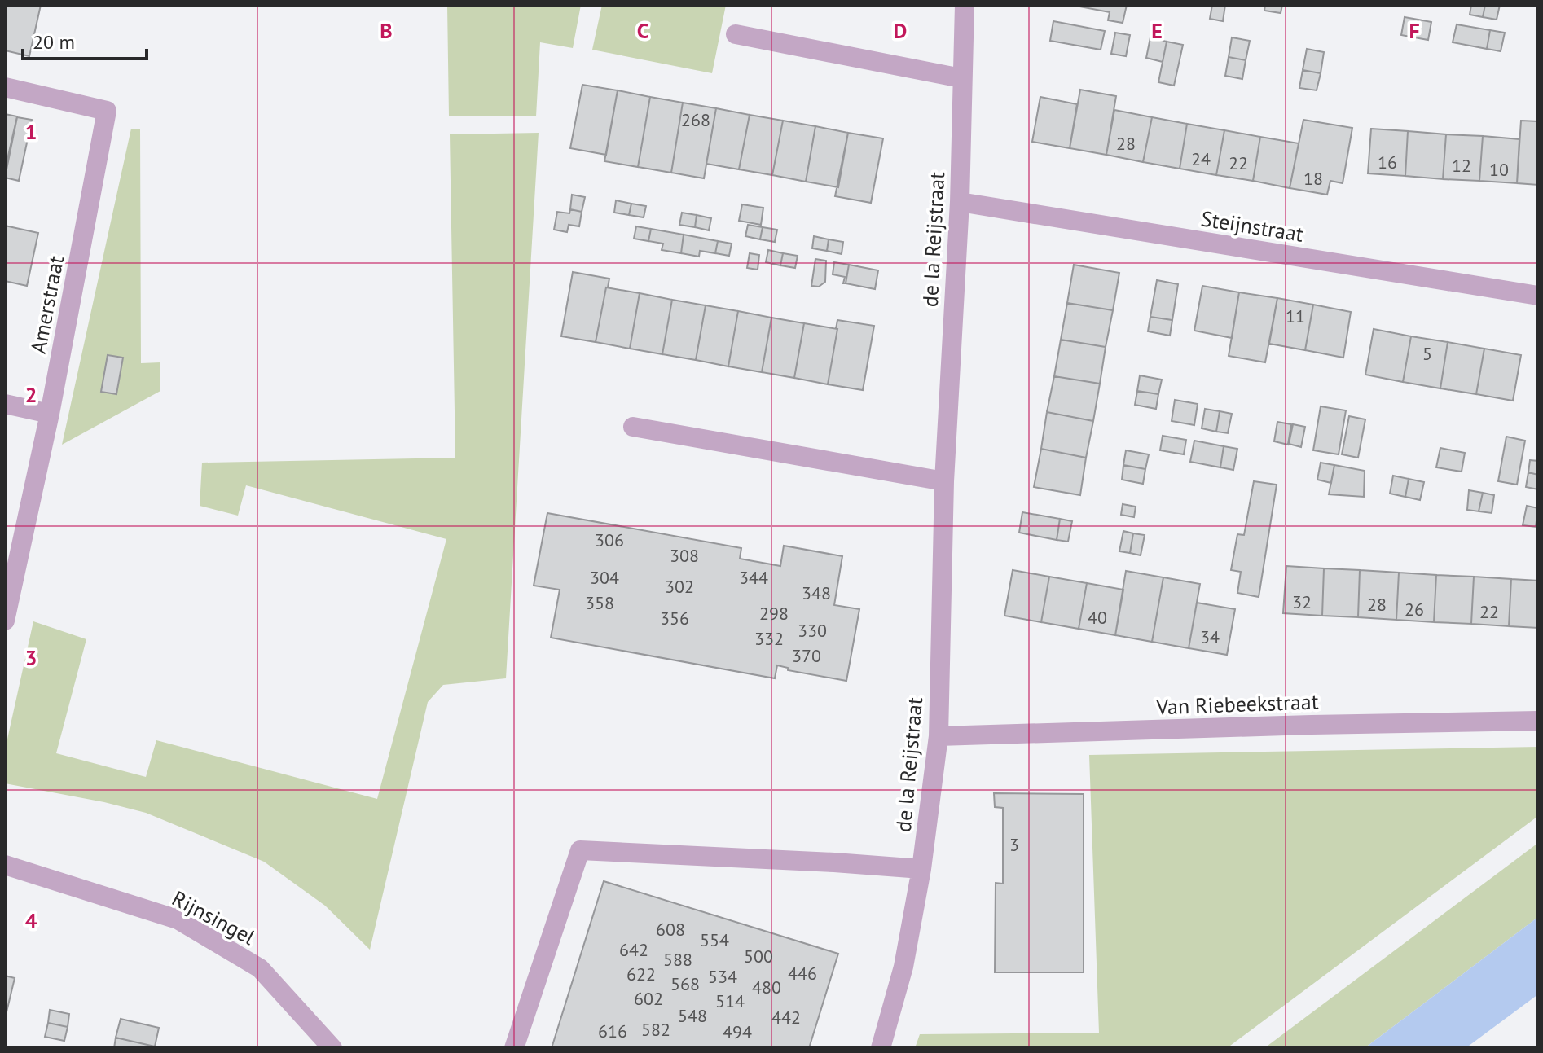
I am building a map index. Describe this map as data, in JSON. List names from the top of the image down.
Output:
{
  "streets": {
    "street": [
      "Steijnstraat",
      "de la Reijstraat",
      "Amerstraat",
      "Van Riebeekstraat",
      "Rijnsingel"
    ]
  },
  "crossings": [
    ["Steijnstraat", "de la Reijstraat"],
    ["de la Reijstraat", "Van Riebeekstraat"]
  ],
  "house_numbers": [
    "268",
    "28",
    "24",
    "16",
    "22",
    "12",
    "10",
    "18",
    "11",
    "5",
    "306",
    "308",
    "304",
    "344",
    "302",
    "348",
    "32",
    "358",
    "28",
    "26",
    "22",
    "298",
    "40",
    "356",
    "330",
    "34",
    "332",
    "370",
    "3",
    "608",
    "554",
    "642",
    "500",
    "588",
    "446",
    "622",
    "534",
    "568",
    "480",
    "602",
    "514",
    "548",
    "442",
    "582",
    "616",
    "494"
  ],
  "scale_bar": "20 m",
  "grid": {
    "columns": [
      "B",
      "C",
      "D",
      "E",
      "F"
    ],
    "rows": [
      "1",
      "2",
      "3",
      "4"
    ]
  }
}
